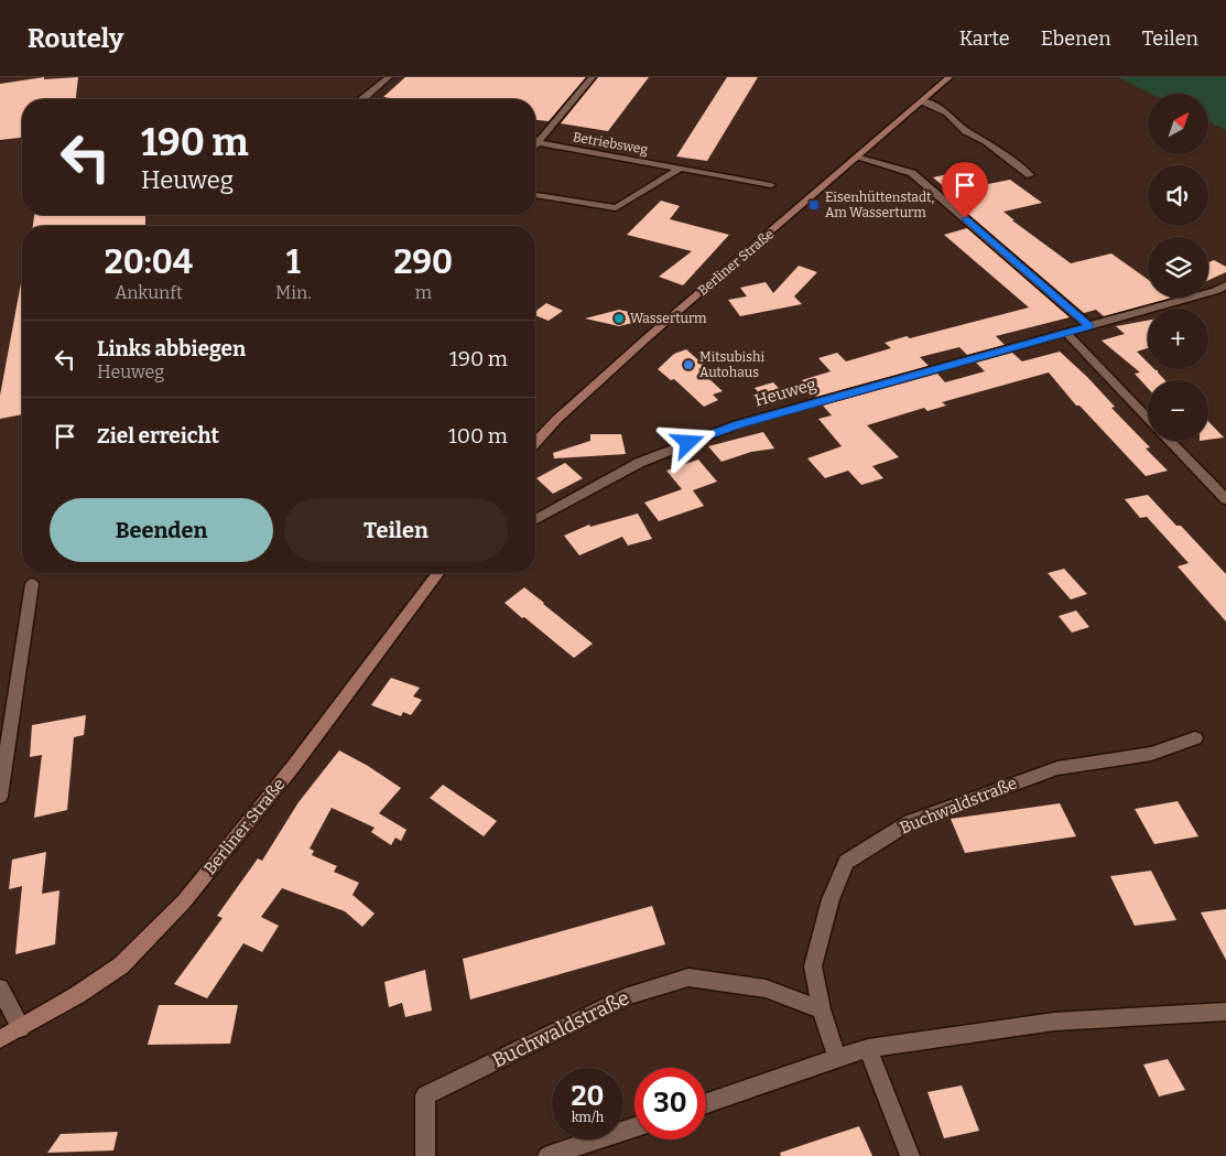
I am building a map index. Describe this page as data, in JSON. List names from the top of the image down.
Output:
{
  "streets": {
    "main road": ["Berliner Straße"],
    "street": ["Betriebsweg", "Heuweg", "Buchwaldstraße"]
  },
  "places": {
    "transit": ["Eisenhüttenstadt, Am Wasserturm"],
    "other": ["Wasserturm", "Mitsubishi Autohaus"]
  },
  "north": "top right",
  "page": {
    "header": "Routely",
    "nav": ["Karte", "Ebenen", "Teilen"],
    "map_buttons": ["+", "−"],
    "turn": ["190 m", "Heuweg"],
    "eta": [
      "20:04",
      "Ankunft",
      "1",
      "Min.",
      "290",
      "m"
    ],
    "list": [
      {
        "name": "Links abbiegen",
        "note": "Heuweg",
        "value": "190 m"
      },
      {
        "name": "Ziel erreicht",
        "value": "100 m"
      }
    ],
    "buttons": ["Beenden", "Teilen"],
    "speed": "20 km/h",
    "limit": "30"
  }
}
